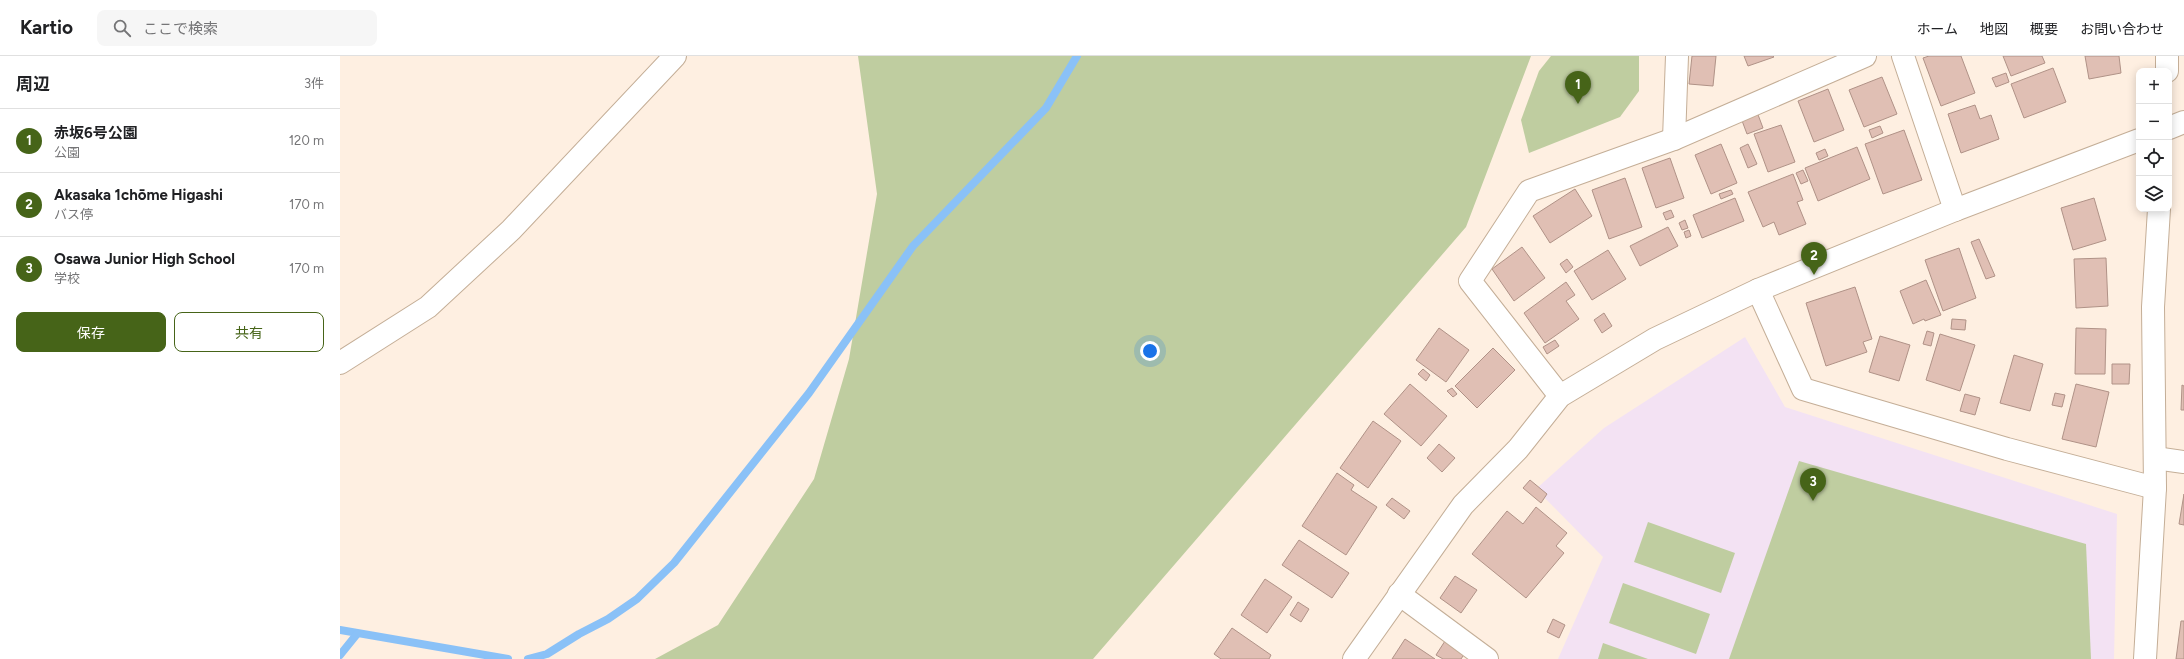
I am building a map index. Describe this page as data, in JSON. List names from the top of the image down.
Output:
{
  "page": {
    "header": "Kartio",
    "search": "ここで検索",
    "nav": [
      "ホーム",
      "地図",
      "概要",
      "お問い合わせ"
    ],
    "heading": ["周辺", "3件"],
    "map_buttons": ["+", "−"],
    "pins": ["1", "2", "3"],
    "list": [
      {
        "mark": "1",
        "name": "赤坂6号公園",
        "note": "公園",
        "value": "120 m"
      },
      {
        "mark": "2",
        "name": "Akasaka 1chōme Higashi",
        "note": "バス停",
        "value": "170 m"
      },
      {
        "mark": "3",
        "name": "Osawa Junior High School",
        "note": "学校",
        "value": "170 m"
      }
    ],
    "buttons": ["保存", "共有"]
  }
}
